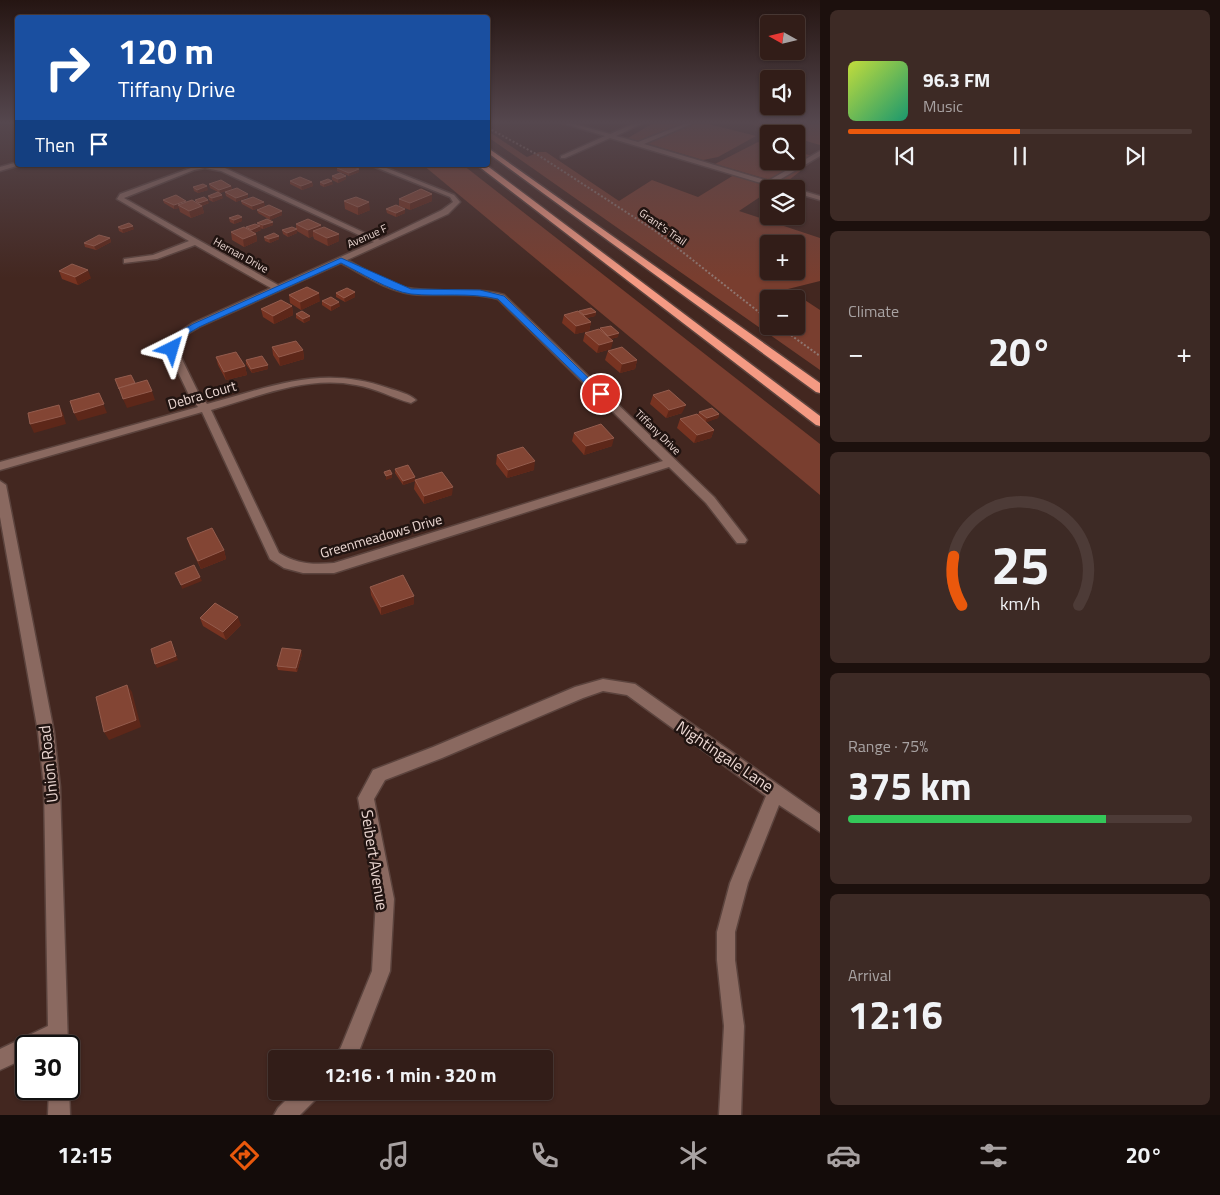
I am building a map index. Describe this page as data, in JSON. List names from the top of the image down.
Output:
{
  "streets": {
    "street": [
      "Avenue F",
      "Hernan Drive",
      "Debra Court",
      "Tiffany Drive",
      "Greenmeadows Drive",
      "Nightingale Lane",
      "Union Road",
      "Seibert Avenue"
    ],
    "path": ["Grant's Trail"]
  },
  "crossings": [
    ["Avenue F", "Hernan Drive"],
    ["Avenue F", "Tiffany Drive"],
    ["Avenue F", "Greenmeadows Drive"],
    ["Debra Court", "Greenmeadows Drive"],
    ["Tiffany Drive", "Greenmeadows Drive"],
    ["Nightingale Lane", "Seibert Avenue"]
  ],
  "north": "left",
  "page": {
    "map_buttons": ["+", "−"],
    "turn": ["120 m", "Tiffany Drive"],
    "song": ["96.3 FM", "Music"],
    "then": "Then",
    "tile": [
      "Climate",
      ["Range · 75%", "375 km"],
      ["Arrival", "12:16"]
    ],
    "heat": ["−", "20°", "+"],
    "limit": "30",
    "trip": "12:16 · 1 min · 320 m",
    "tabs": ["12:15", "20°"],
    "gauge": ["25", "km/h"]
  }
}
